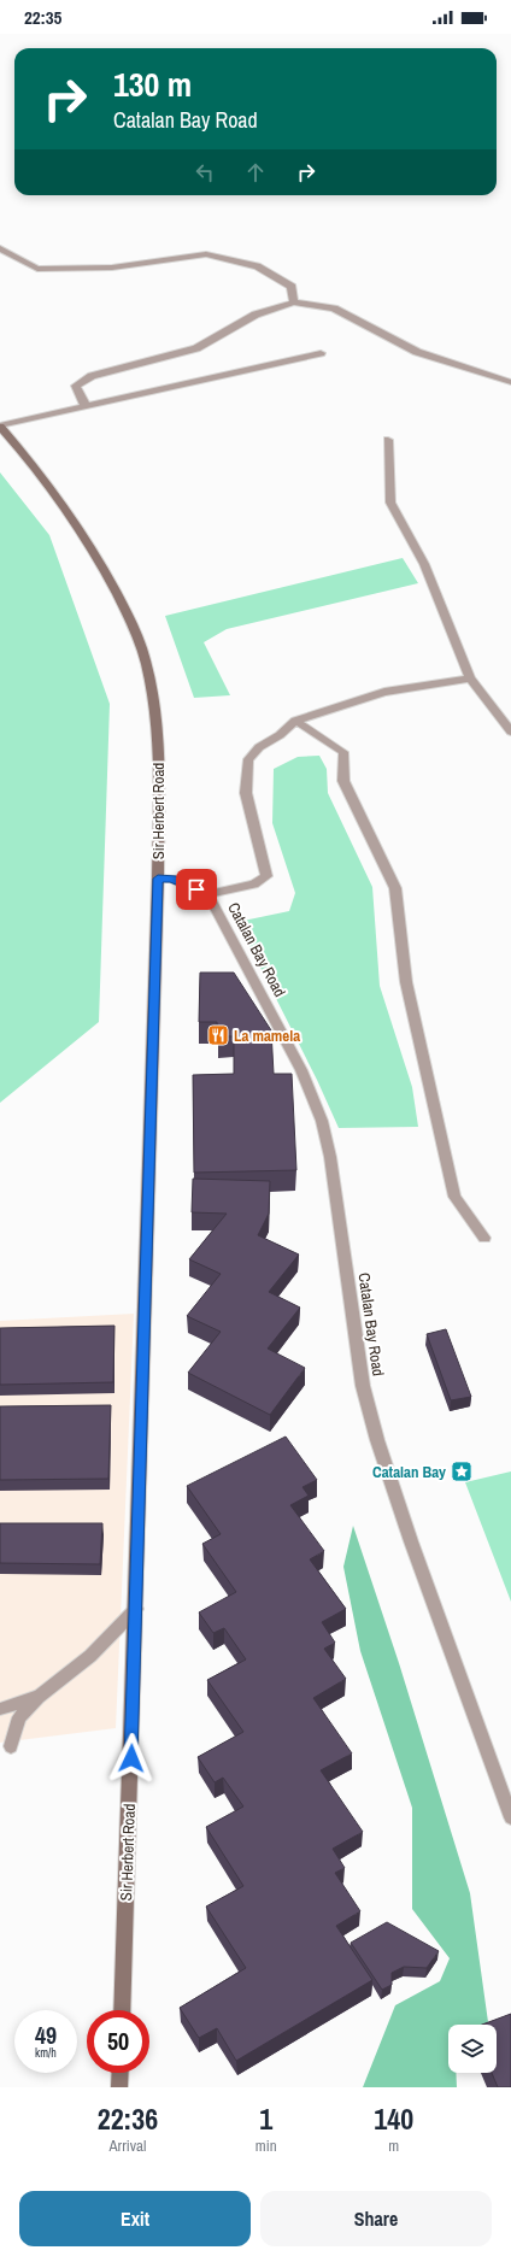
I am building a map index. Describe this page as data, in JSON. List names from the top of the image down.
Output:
{
  "streets": {
    "main road": ["Sir Herbert Road"],
    "street": ["Catalan Bay Road"]
  },
  "crossings": [
    ["Sir Herbert Road", "Catalan Bay Road"]
  ],
  "places": {
    "restaurant": ["La mamela"],
    "place": ["Catalan Bay"]
  },
  "page": {
    "status": "22:35",
    "turn": ["130 m", "Catalan Bay Road"],
    "speed": "49 km/h",
    "limit": "50",
    "eta": [
      "22:36",
      "Arrival",
      "1",
      "min",
      "140",
      "m"
    ],
    "buttons": ["Exit", "Share"]
  }
}
